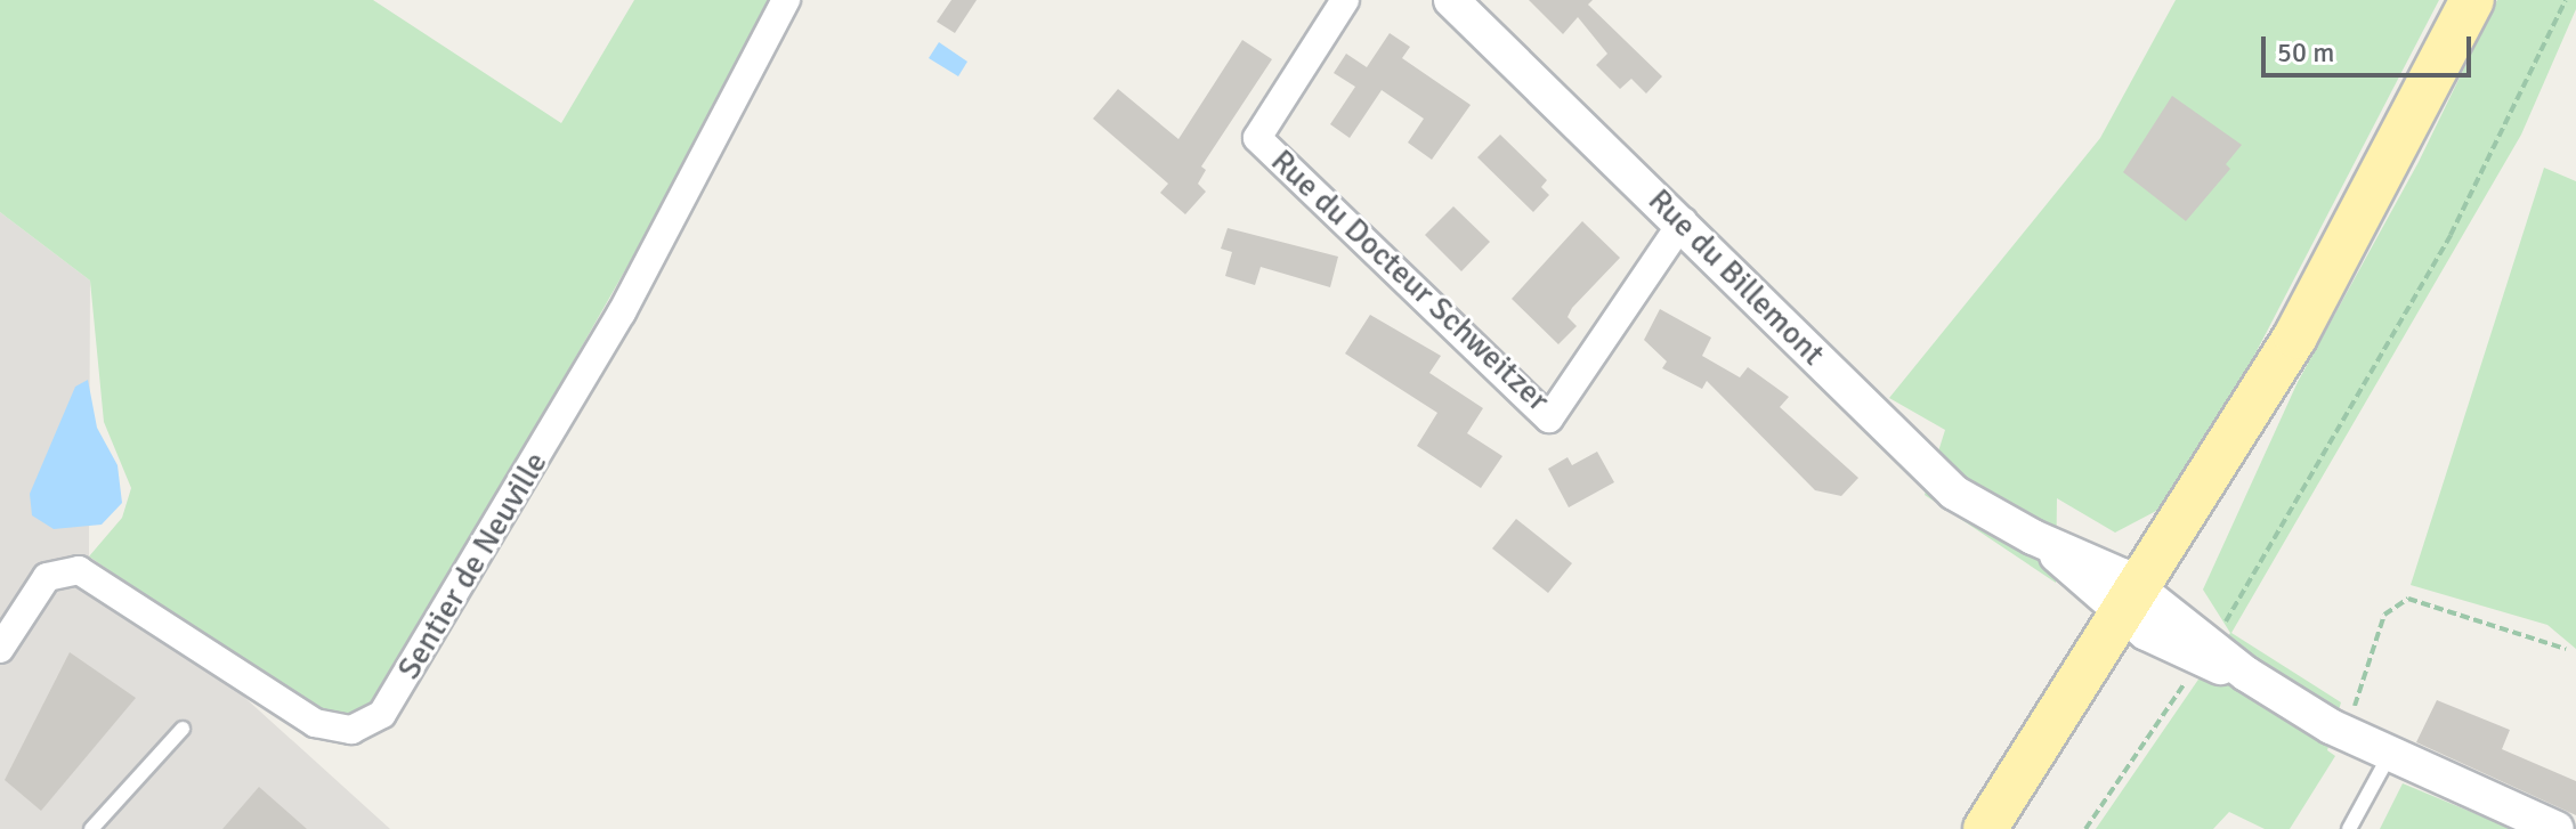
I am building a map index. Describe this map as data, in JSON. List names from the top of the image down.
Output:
{
  "streets": {
    "street": ["Rue du Billemont", "Rue du Docteur Schweitzer", "Sentier de Neuville"]
  },
  "crossings": [
    ["Rue du Billemont", "Rue du Docteur Schweitzer"]
  ],
  "scale_bar": "50 m"
}
